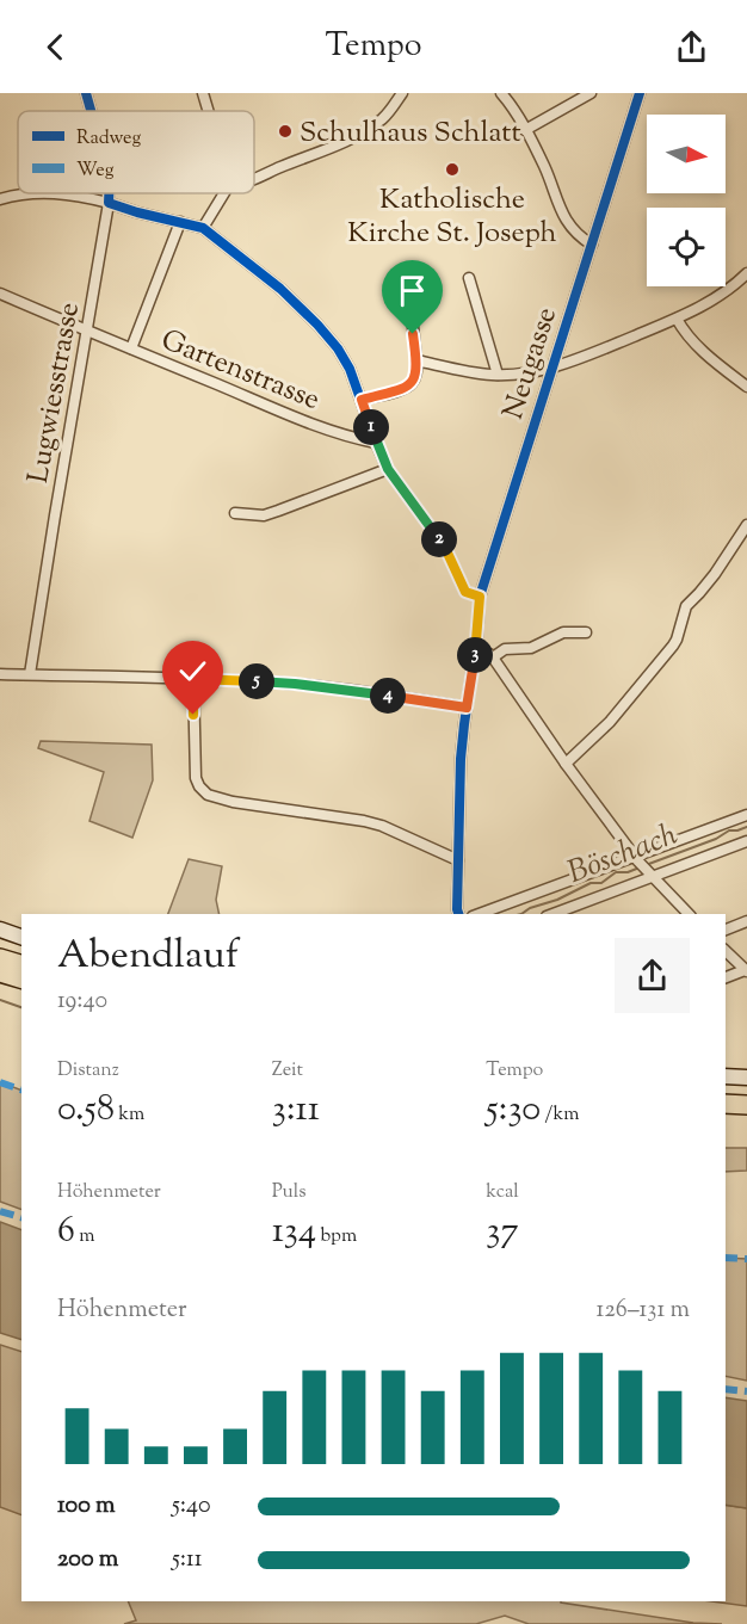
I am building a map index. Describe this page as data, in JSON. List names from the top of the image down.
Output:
{
  "streets": {
    "street": ["Neugasse", "Gartenstrasse", "Lugwiesstrasse"]
  },
  "crossings": [
    ["Gartenstrasse", "Lugwiesstrasse"]
  ],
  "water": ["Böschach"],
  "places": ["Schulhaus Schlatt", "Katholische Kirche St. Joseph"],
  "legend": ["Radweg", "Weg"],
  "north": "right",
  "page": {
    "header": "Tempo",
    "pins": [
      "1",
      "2",
      "3",
      "5",
      "4"
    ],
    "heading": ["Abendlauf", "19:40"],
    "stats": [
      ["Distanz", "0.58 km"],
      ["Zeit", "3:11"],
      ["Tempo", "5:30 /km"],
      ["Höhenmeter", "6 m"],
      ["Puls", "134 bpm"],
      ["kcal", "37"]
    ],
    "chart": ["Höhenmeter", "126–131 m"],
    "list": [
      {
        "name": "100 m",
        "note": "5:40"
      },
      {
        "name": "200 m",
        "note": "5:11"
      }
    ]
  }
}
